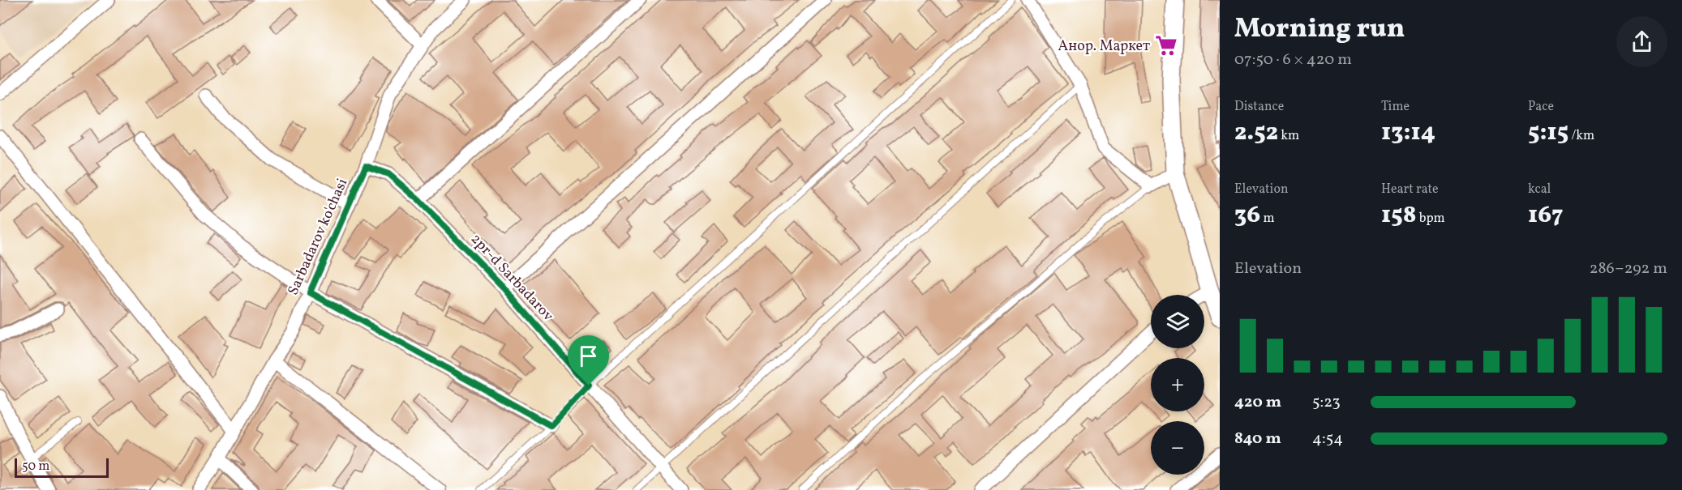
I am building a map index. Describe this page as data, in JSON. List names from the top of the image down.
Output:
{
  "streets": {
    "street": ["Sarbadarov ko'chasi", "2pr-d Sarbadarov"]
  },
  "crossings": [
    ["Sarbadarov ko'chasi", "2pr-d Sarbadarov"]
  ],
  "places": {
    "supermarket": ["Анор. Маркет"]
  },
  "scale_bar": "50 m",
  "page": {
    "heading": ["Morning run", "07:50 · 6 × 420 m"],
    "stats": [
      ["Distance", "2.52 km"],
      ["Time", "13:14"],
      ["Pace", "5:15 /km"],
      ["Elevation", "36 m"],
      ["Heart rate", "158 bpm"],
      ["kcal", "167"]
    ],
    "chart": ["Elevation", "286–292 m"],
    "map_buttons": ["+", "−"],
    "list": [
      {
        "name": "420 m",
        "note": "5:23"
      },
      {
        "name": "840 m",
        "note": "4:54"
      }
    ],
    "scale": "50 m"
  }
}
